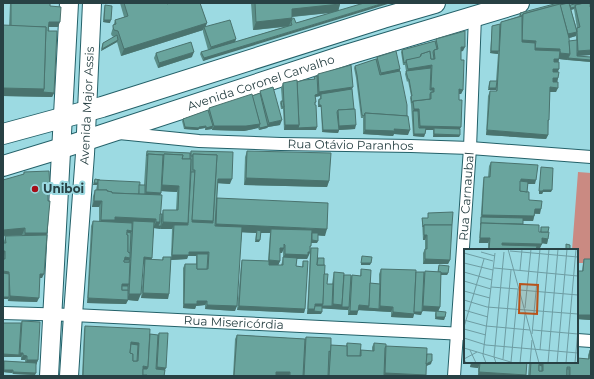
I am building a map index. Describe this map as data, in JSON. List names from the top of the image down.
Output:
{
  "streets": {
    "main road": ["Avenida Coronel Carvalho"],
    "street": [
      "Avenida Major Assis",
      "Rua Otávio Paranhos",
      "Rua Carnaubal",
      "Rua Misericórdia"
    ]
  },
  "crossings": [
    ["Avenida Coronel Carvalho", "Avenida Major Assis"],
    ["Avenida Coronel Carvalho", "Rua Otávio Paranhos"],
    ["Avenida Coronel Carvalho", "Rua Carnaubal"],
    ["Avenida Major Assis", "Rua Misericórdia"],
    ["Rua Otávio Paranhos", "Rua Carnaubal"],
    ["Rua Carnaubal", "Rua Misericórdia"]
  ],
  "places": ["Uniboi"]
}
